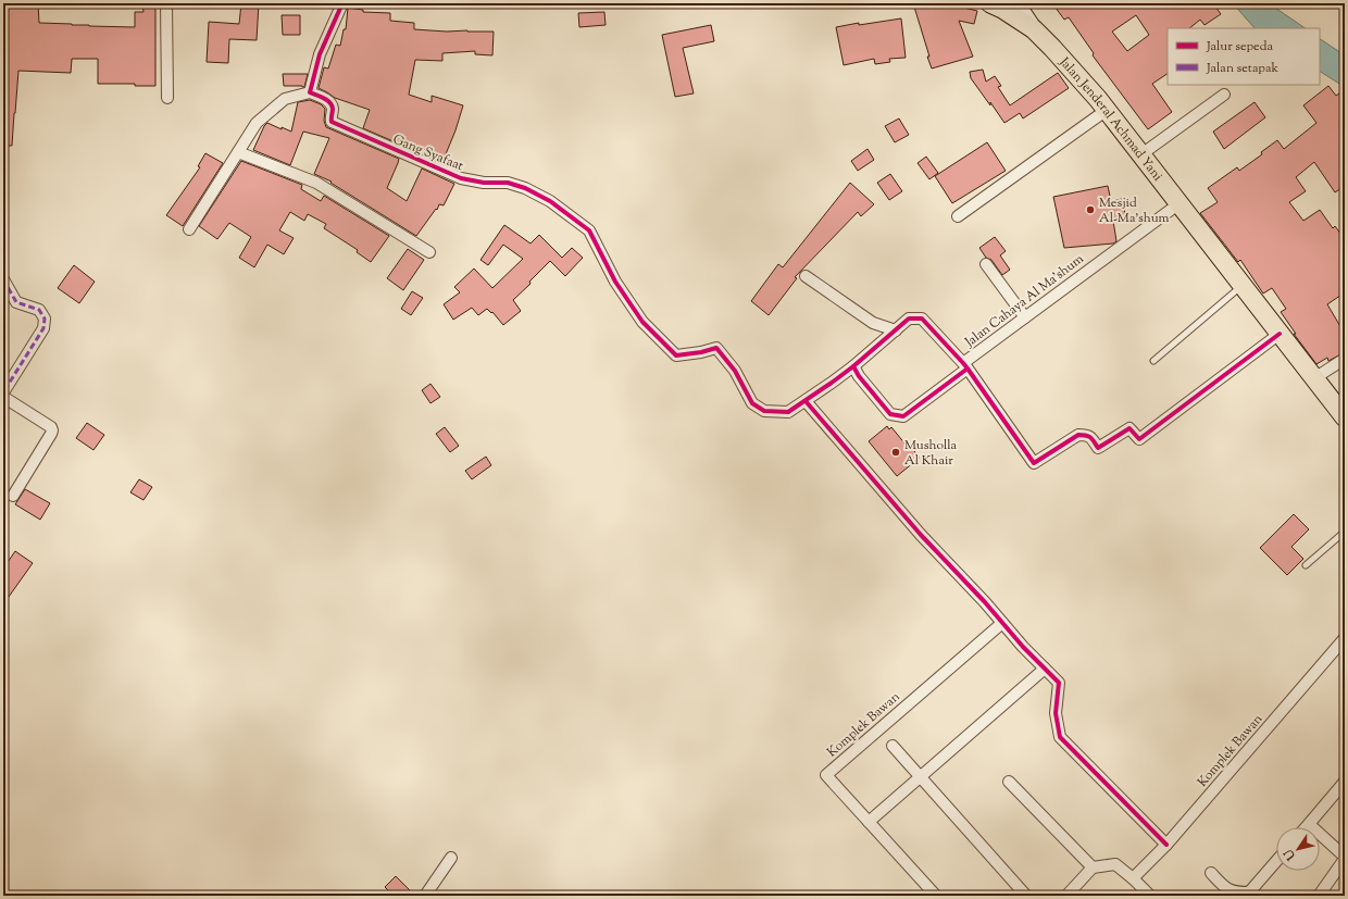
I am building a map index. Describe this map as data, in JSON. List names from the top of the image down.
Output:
{
  "streets": {
    "main road": ["Jalan Jenderal Achmad Yani"],
    "street": ["Gang Syafaat", "Jalan Cahaya Al Ma'shum", "Komplek Bawan"]
  },
  "crossings": [
    ["Jalan Jenderal Achmad Yani", "Jalan Cahaya Al Ma'shum"]
  ],
  "places": ["Mesjid Al-Ma'shum", "Musholla Al Khair"],
  "legend": ["Jalur sepeda", "Jalan setapak"],
  "north": "bottom left"
}
